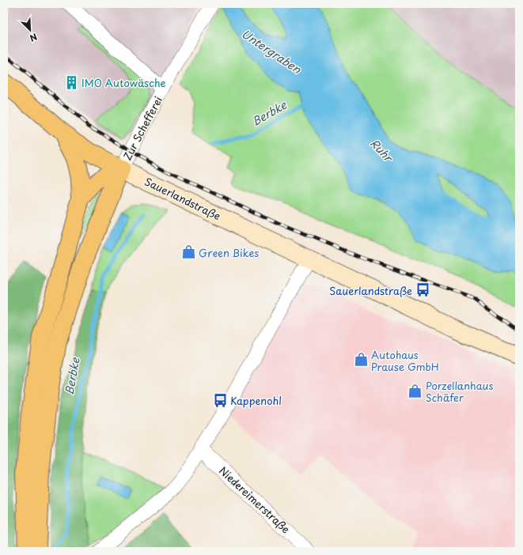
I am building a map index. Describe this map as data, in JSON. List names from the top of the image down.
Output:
{
  "streets": {
    "street": ["Zur Schefferei", "Sauerlandstraße", "Niedereimerstraße"]
  },
  "crossings": [
    ["Zur Schefferei", "Sauerlandstraße"]
  ],
  "water": ["Untergraben", "Berbke", "Ruhr"],
  "places": {
    "building": ["IMO Autowäsche"],
    "shop": ["Green Bikes", "Autohaus Prause GmbH", "Porzellanhaus Schäfer"],
    "bus stop": ["Sauerlandstraße", "Kappenohl"]
  },
  "north": "bottom right"
}
